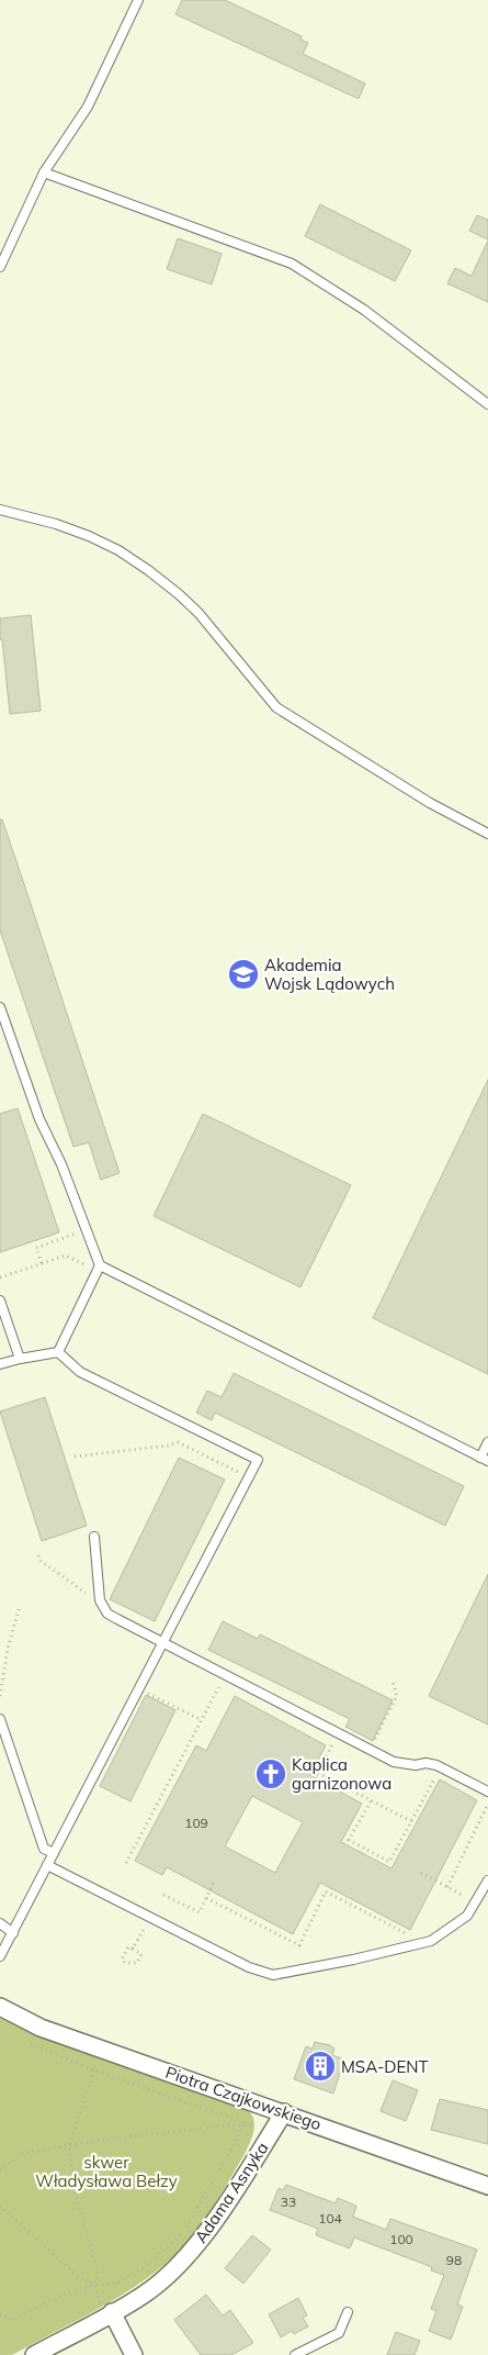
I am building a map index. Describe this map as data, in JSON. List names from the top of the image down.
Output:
{
  "streets": {
    "street": ["Piotra Czajkowskiego", "Adama Asnyka"]
  },
  "crossings": [
    ["Piotra Czajkowskiego", "Adama Asnyka"]
  ],
  "parks": ["skwer Władysława Bełzy"],
  "places": {
    "school or university": ["Akademia Wojsk Lądowych"],
    "church": ["Kaplica garnizonowa"],
    "building": ["MSA-DENT"]
  },
  "house_numbers": [
    "109",
    "33",
    "104",
    "100",
    "98"
  ]
}
